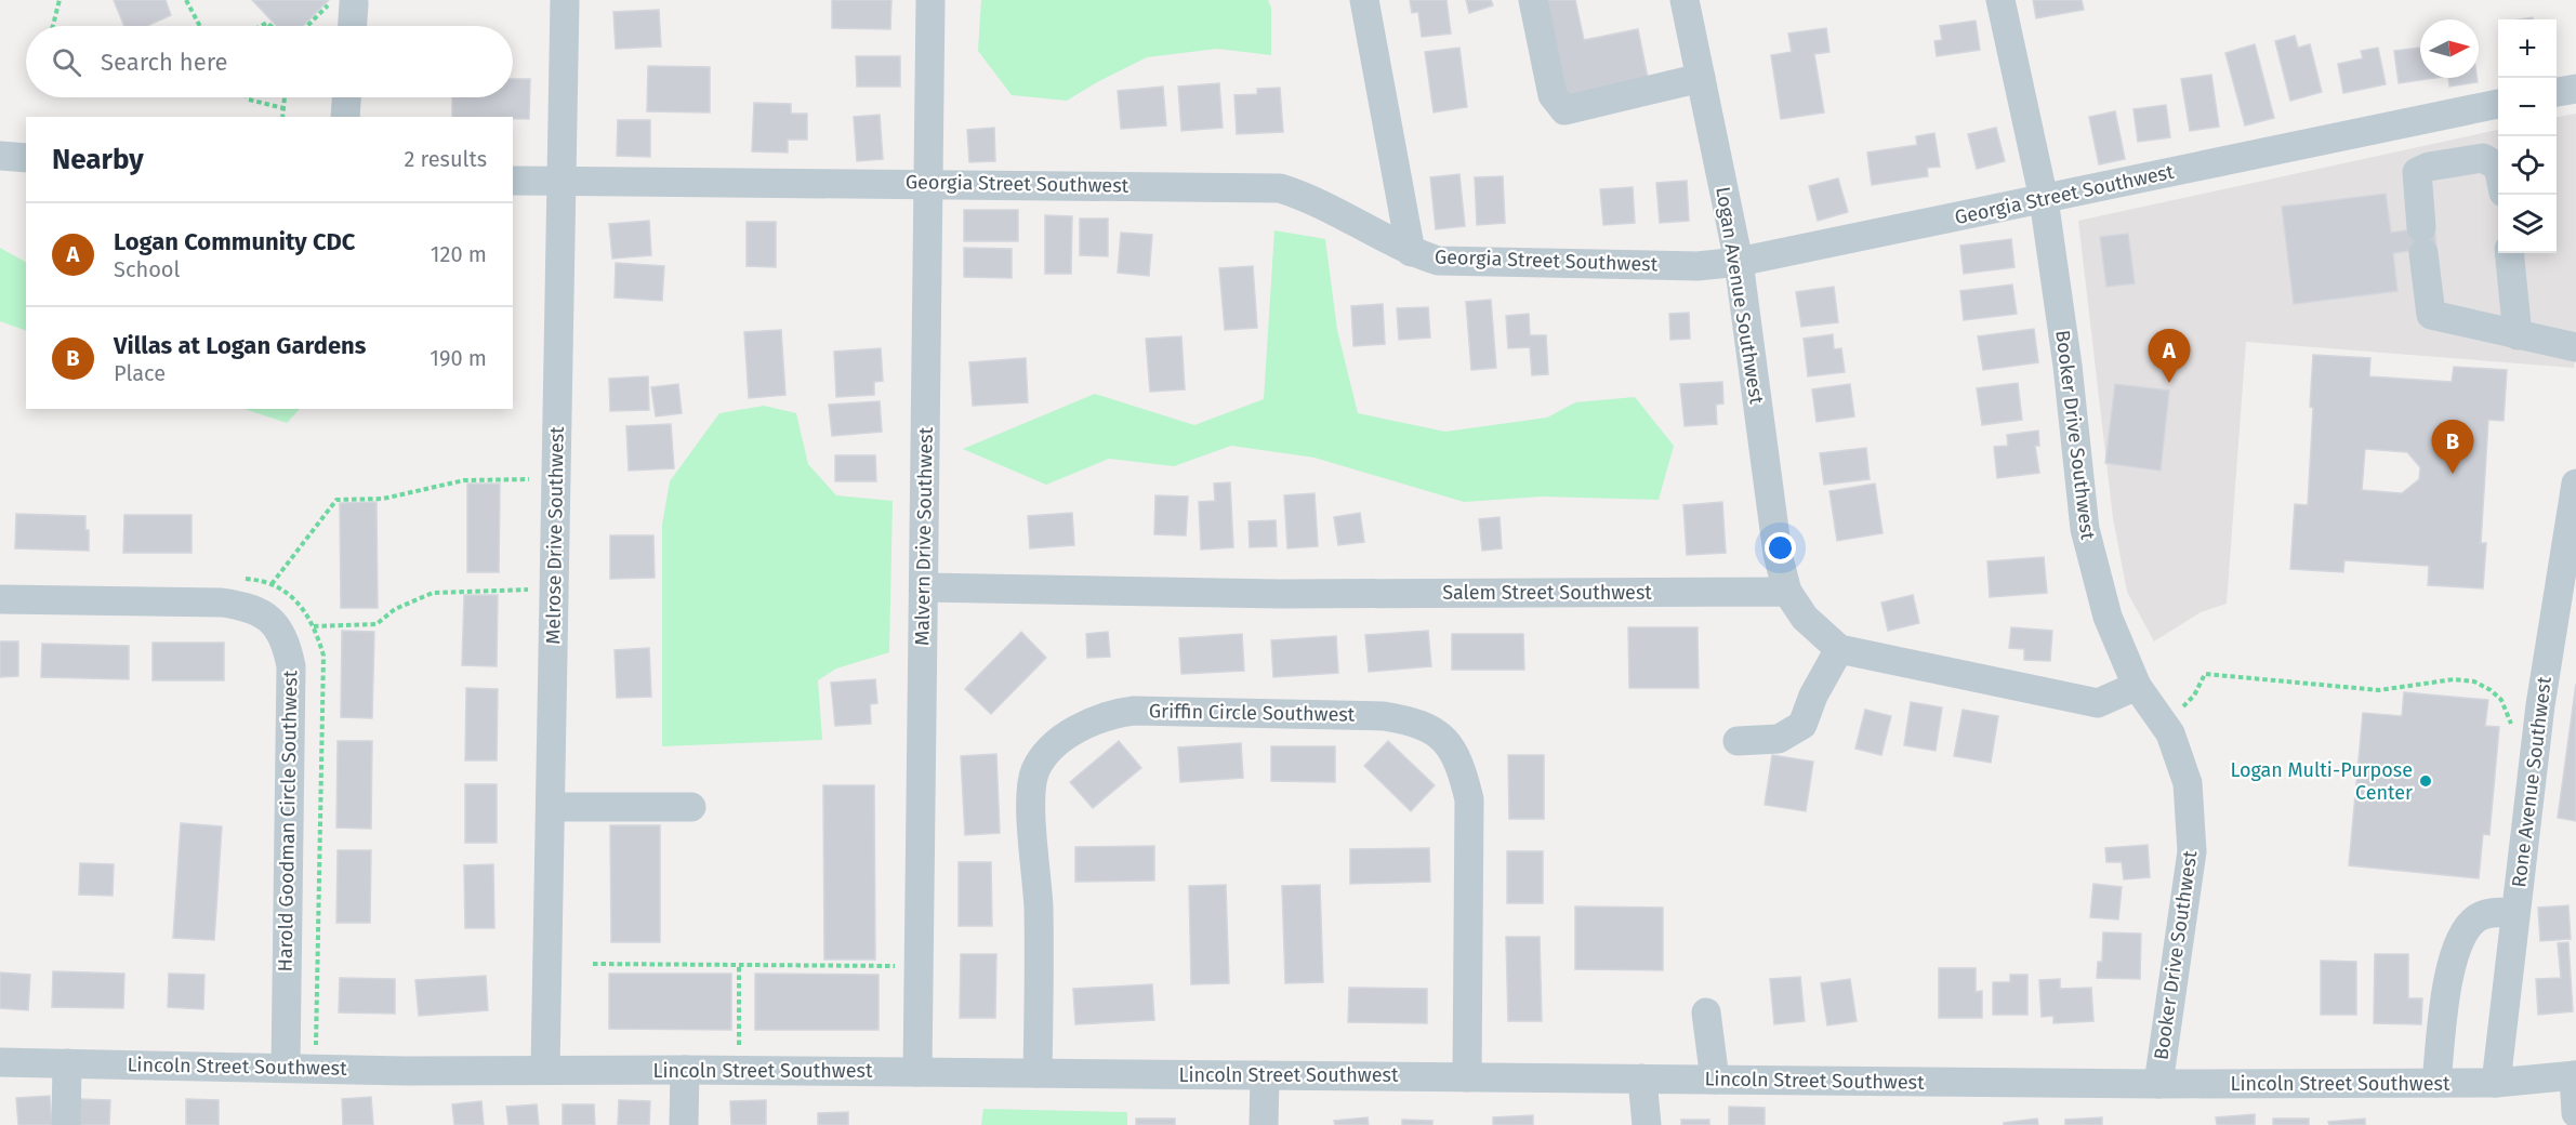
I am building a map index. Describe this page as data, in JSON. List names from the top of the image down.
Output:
{
  "streets": {
    "street": [
      "Georgia Street Southwest",
      "Logan Avenue Southwest",
      "Booker Drive Southwest",
      "Melrose Drive Southwest",
      "Malvern Drive Southwest",
      "Salem Street Southwest",
      "Griffin Circle Southwest",
      "Rone Avenue Southwest",
      "Harold Goodman Circle Southwest",
      "Lincoln Street Southwest"
    ]
  },
  "crossings": [
    ["Georgia Street Southwest", "Logan Avenue Southwest"],
    ["Georgia Street Southwest", "Booker Drive Southwest"],
    ["Georgia Street Southwest", "Melrose Drive Southwest"],
    ["Georgia Street Southwest", "Malvern Drive Southwest"],
    ["Logan Avenue Southwest", "Salem Street Southwest"],
    ["Booker Drive Southwest", "Lincoln Street Southwest"],
    ["Melrose Drive Southwest", "Lincoln Street Southwest"],
    ["Malvern Drive Southwest", "Salem Street Southwest"],
    ["Malvern Drive Southwest", "Lincoln Street Southwest"],
    ["Griffin Circle Southwest", "Lincoln Street Southwest"],
    ["Rone Avenue Southwest", "Lincoln Street Southwest"],
    ["Harold Goodman Circle Southwest", "Lincoln Street Southwest"]
  ],
  "places": ["Logan Multi-Purpose Center"],
  "north": "right",
  "page": {
    "map_buttons": ["+", "−"],
    "search": "Search here",
    "heading": ["Nearby", "2 results"],
    "list": [
      {
        "mark": "A",
        "name": "Logan Community CDC",
        "note": "School",
        "value": "120 m"
      },
      {
        "mark": "B",
        "name": "Villas at Logan Gardens",
        "note": "Place",
        "value": "190 m"
      }
    ],
    "pins": ["A", "B"]
  }
}
